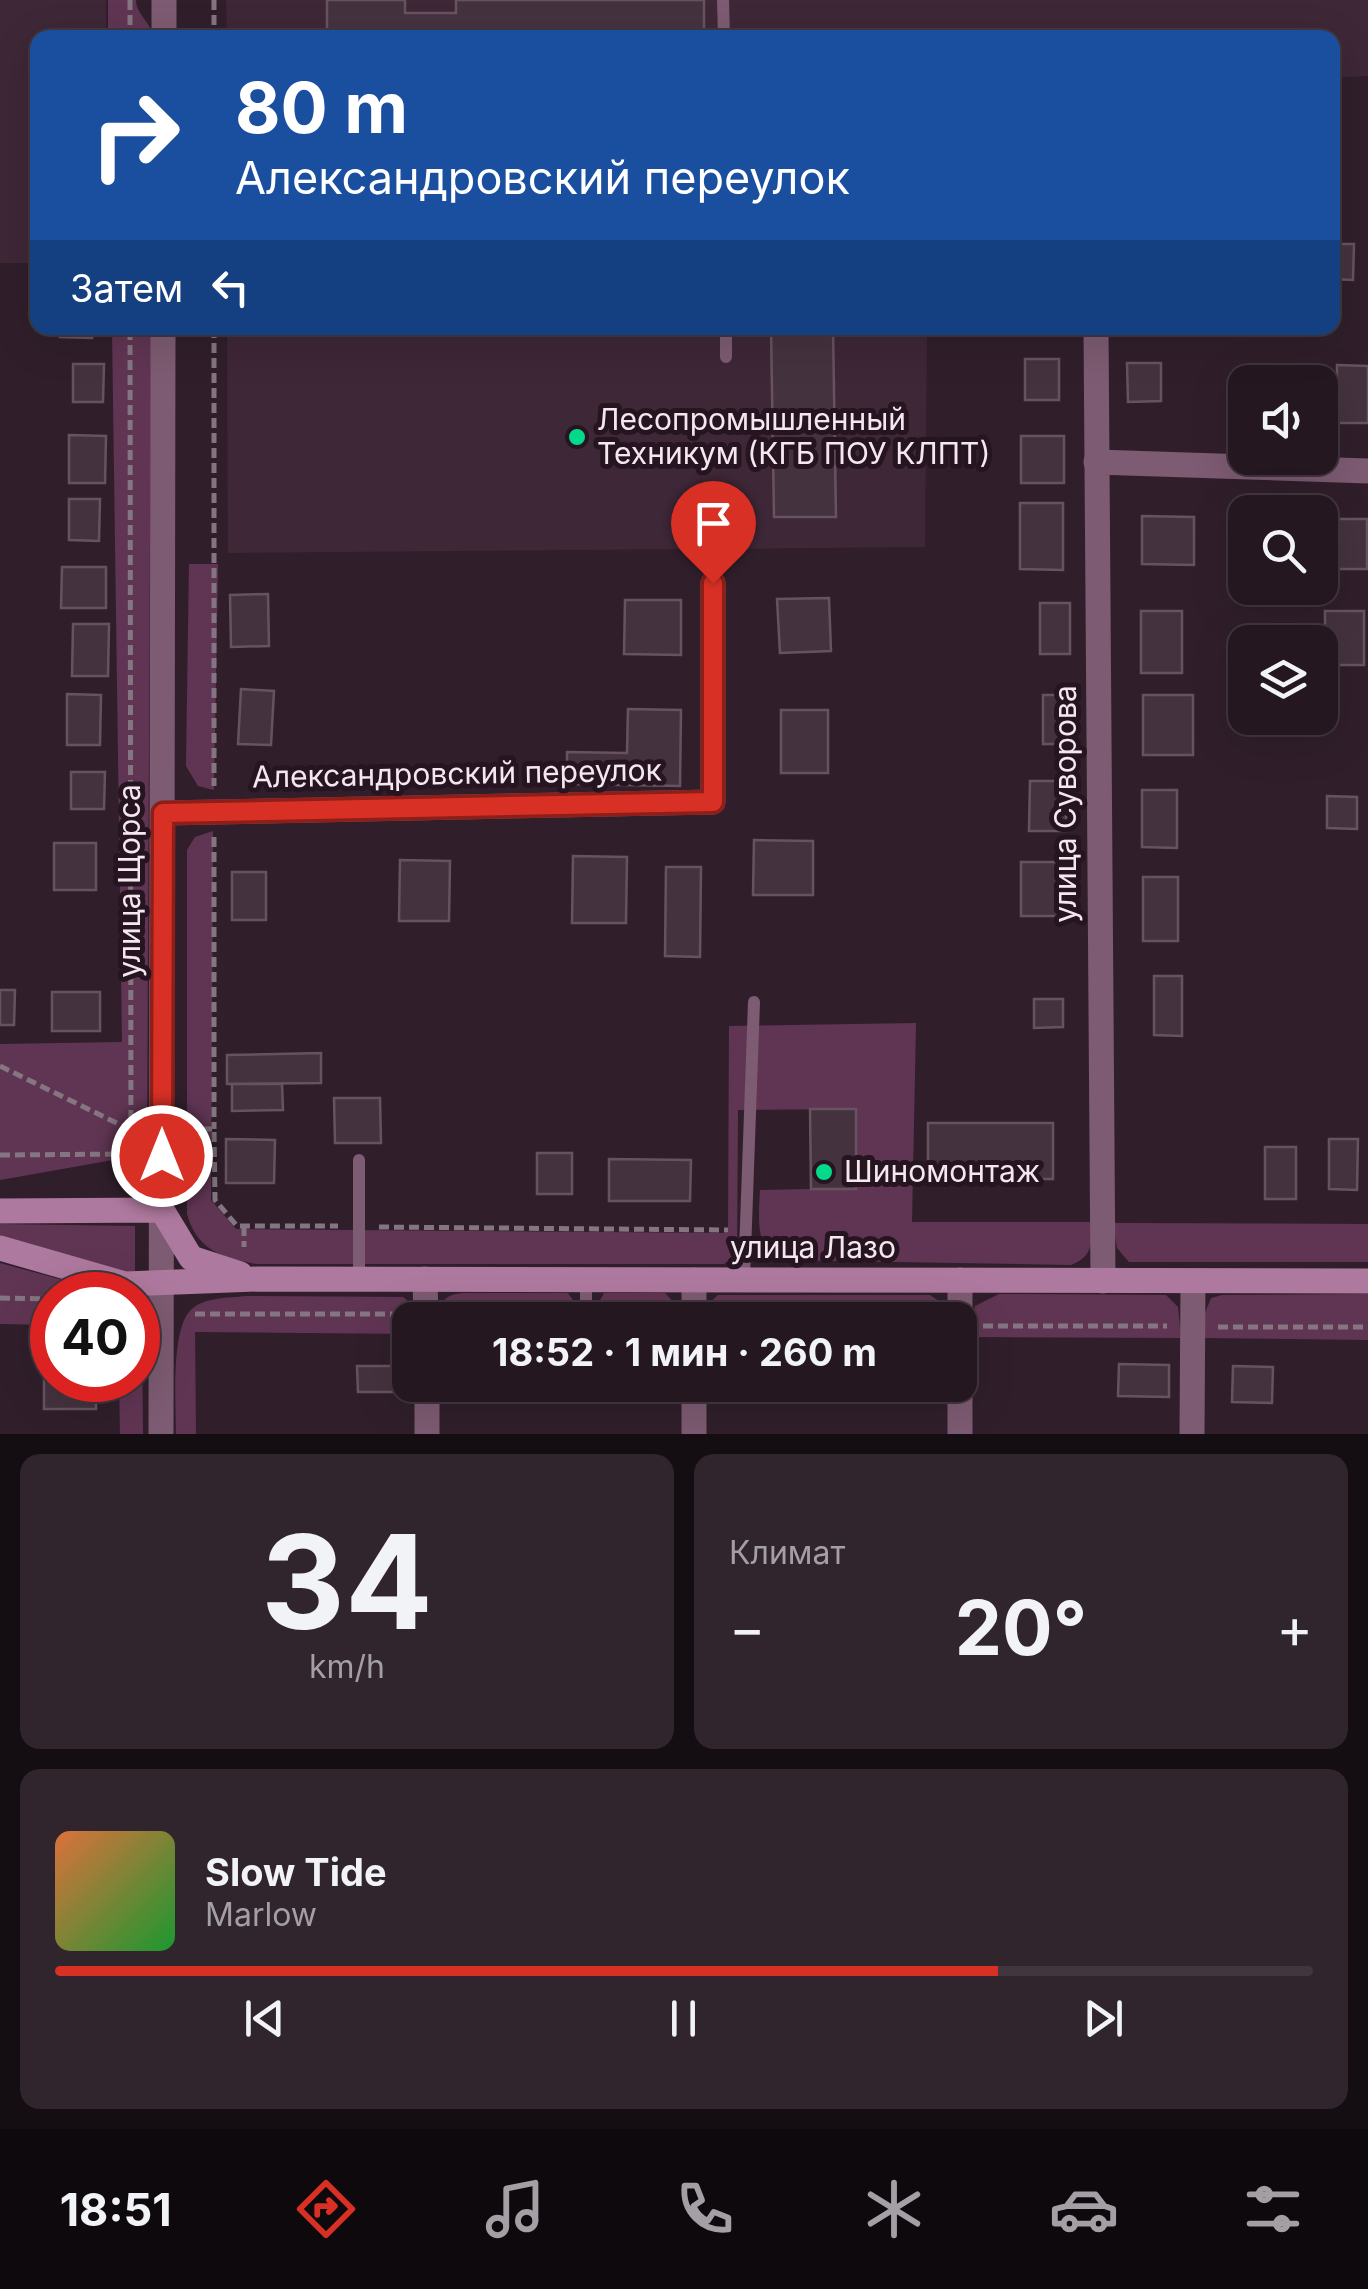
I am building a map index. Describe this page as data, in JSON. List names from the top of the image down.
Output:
{
  "streets": {
    "main road": ["улица Лазо"],
    "street": ["Александровский переулок", "улица Суворова", "улица Щорса"]
  },
  "crossings": [
    ["Александровский переулок", "улица Щорса"],
    ["улица Суворова", "улица Лазо"],
    ["улица Щорса", "улица Лазо"]
  ],
  "places": ["Лесопромышленный Техникум (КГБ ПОУ КЛПТ)", "Шиномонтаж"],
  "page": {
    "turn": ["80 m", "Александровский переулок"],
    "then": "Затем",
    "limit": "40",
    "trip": "18:52 · 1 мин · 260 m",
    "tile": [
      ["34", "km/h"],
      "Климат"
    ],
    "heat": ["−", "20°", "+"],
    "song": ["Slow Tide", "Marlow"],
    "tabs": "18:51"
  }
}
